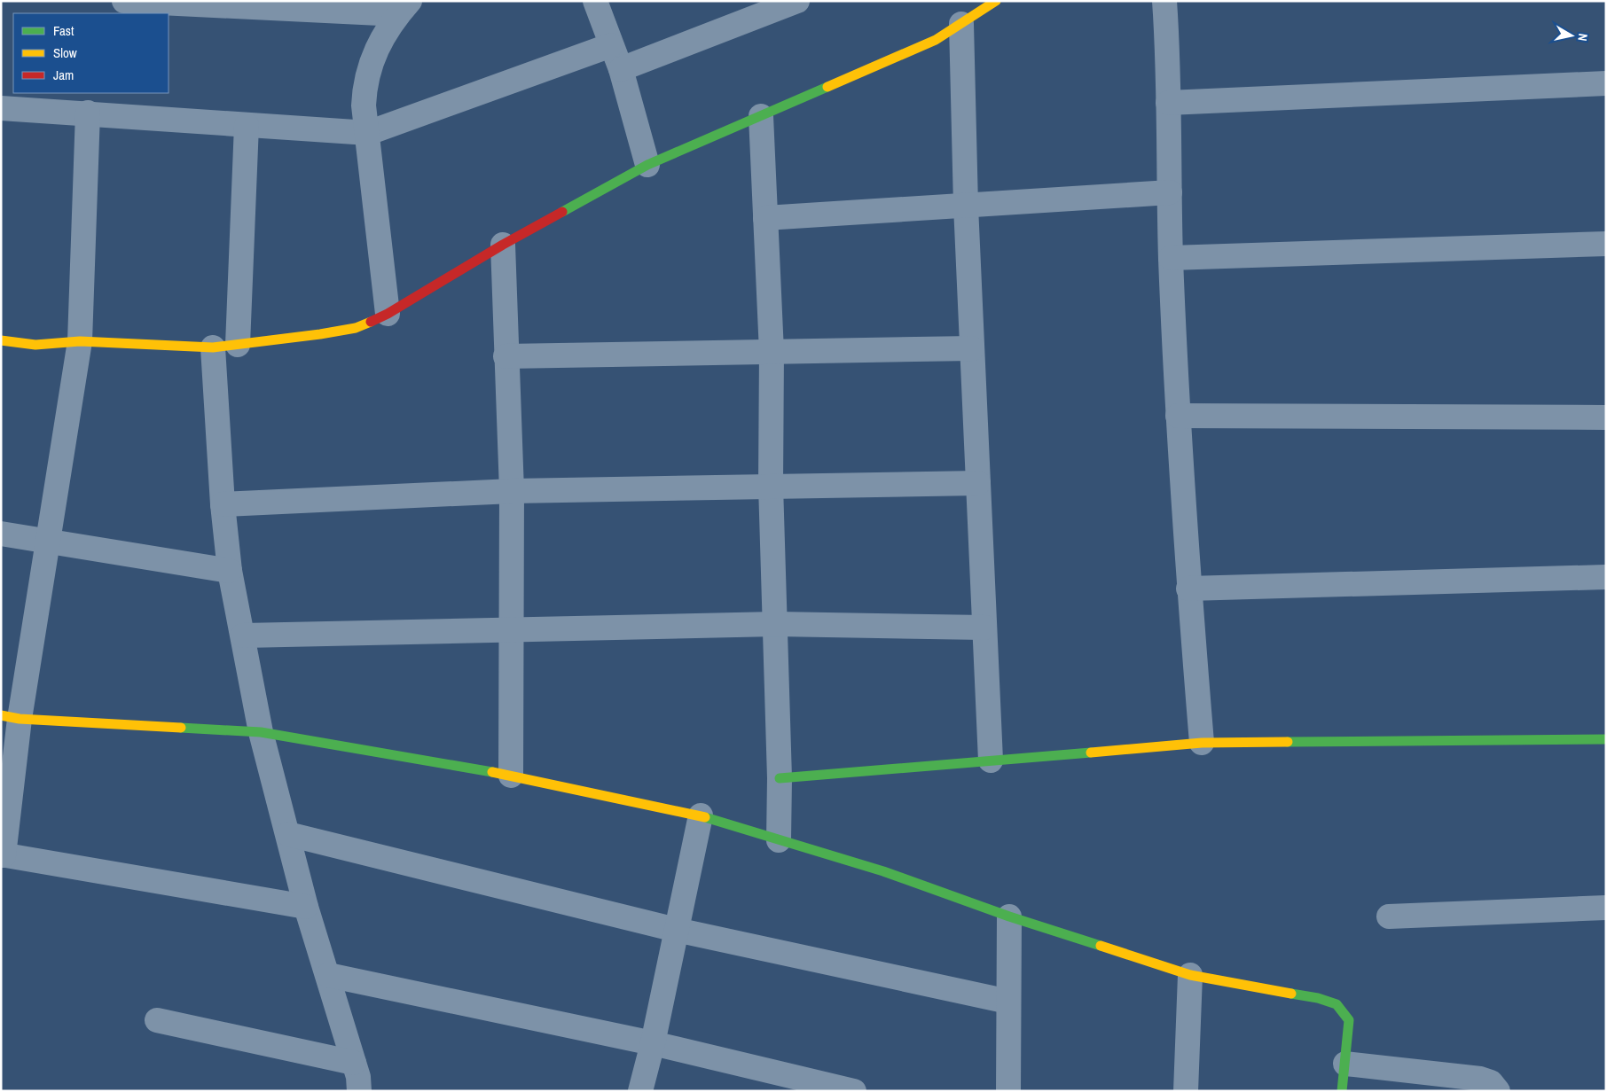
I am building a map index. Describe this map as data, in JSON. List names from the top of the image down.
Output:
{
  "legend": ["Fast", "Slow", "Jam"],
  "north": "right"
}
